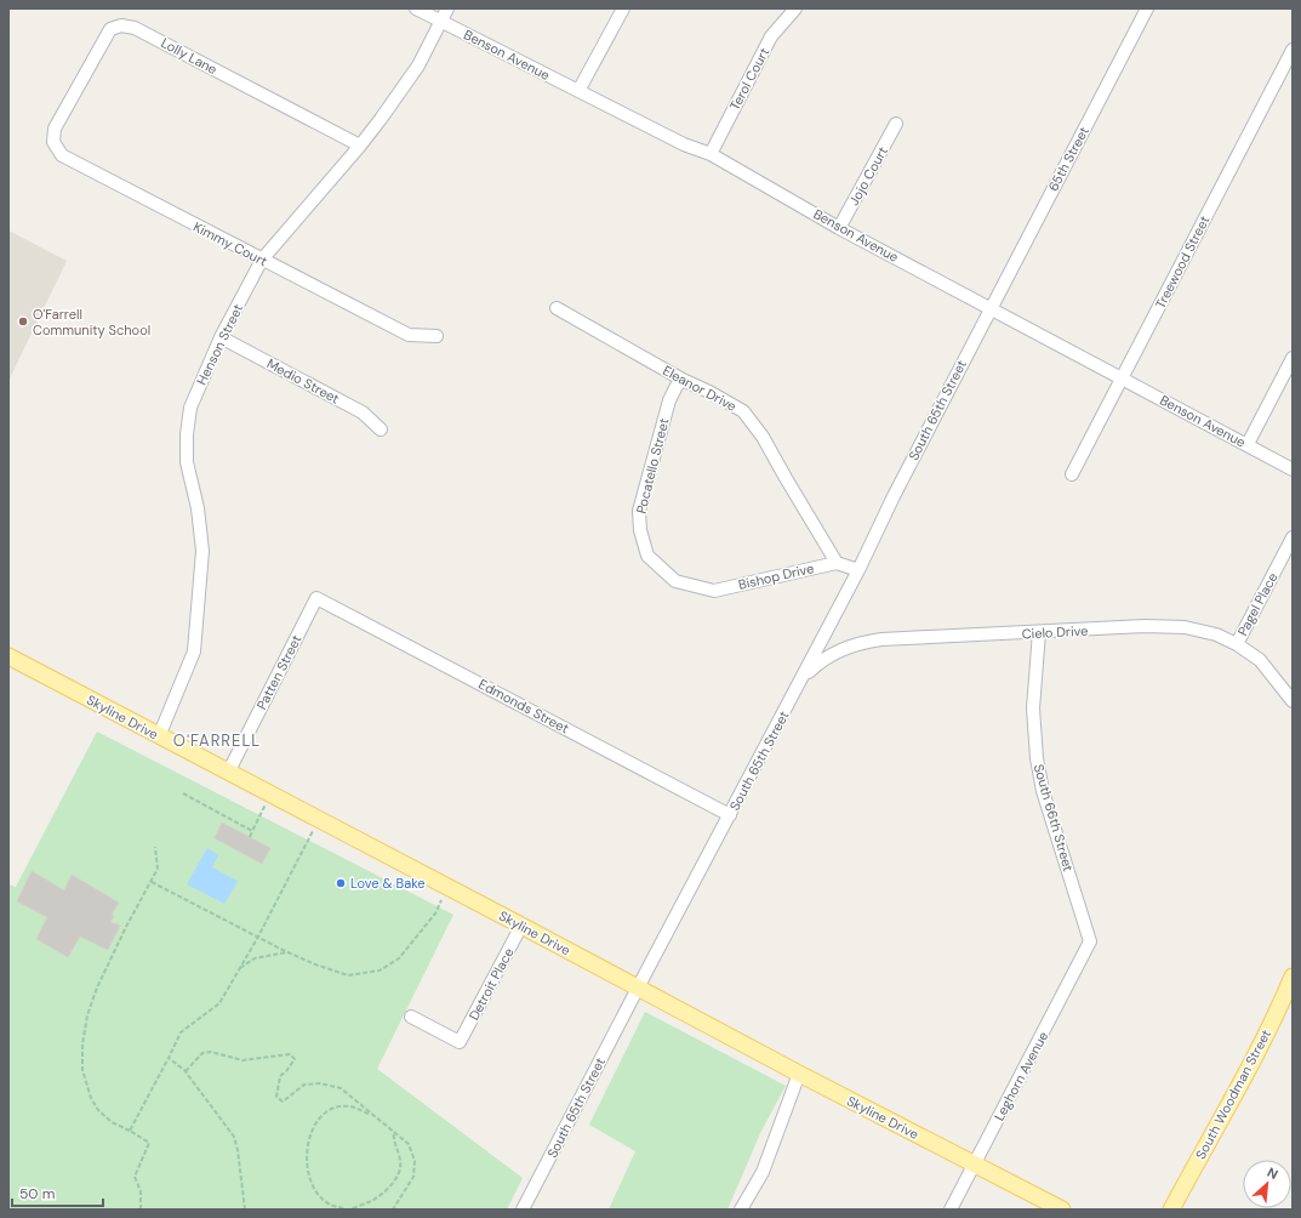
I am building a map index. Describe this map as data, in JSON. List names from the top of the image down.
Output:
{
  "streets": {
    "main road": ["Skyline Drive", "South Woodman Street"],
    "street": [
      "Benson Avenue",
      "Lolly Lane",
      "Terol Court",
      "65th Street",
      "Jojo Court",
      "Kimmy Court",
      "Treewood Street",
      "Henson Street",
      "Medio Street",
      "Eleanor Drive",
      "South 65th Street",
      "Pocatello Street",
      "Bishop Drive",
      "Pagel Place",
      "Cielo Drive",
      "Patten Street",
      "Edmonds Street",
      "South 66th Street",
      "Detroit Place",
      "Leghorn Avenue"
    ]
  },
  "crossings": [
    ["Benson Avenue", "Terol Court"],
    ["Benson Avenue", "65th Street"],
    ["Benson Avenue", "Jojo Court"],
    ["Benson Avenue", "Treewood Street"],
    ["Benson Avenue", "Henson Street"],
    ["Benson Avenue", "South 65th Street"],
    ["Lolly Lane", "Kimmy Court"],
    ["Lolly Lane", "Henson Street"],
    ["65th Street", "South 65th Street"],
    ["Kimmy Court", "Henson Street"],
    ["Henson Street", "Medio Street"],
    ["Henson Street", "Skyline Drive"],
    ["Eleanor Drive", "Pocatello Street"],
    ["Eleanor Drive", "Bishop Drive"],
    ["South 65th Street", "Cielo Drive"],
    ["South 65th Street", "Edmonds Street"],
    ["South 65th Street", "Skyline Drive"],
    ["Pocatello Street", "Bishop Drive"],
    ["Pagel Place", "Cielo Drive"],
    ["Cielo Drive", "South 66th Street"],
    ["Patten Street", "Edmonds Street"],
    ["Patten Street", "Skyline Drive"],
    ["Skyline Drive", "Detroit Place"],
    ["Skyline Drive", "Leghorn Avenue"],
    ["South 66th Street", "Leghorn Avenue"]
  ],
  "districts": ["O'FARRELL"],
  "places": ["O'Farrell Community School", "Love & Bake"],
  "scale_bar": "50 m",
  "north": "top right"
}
